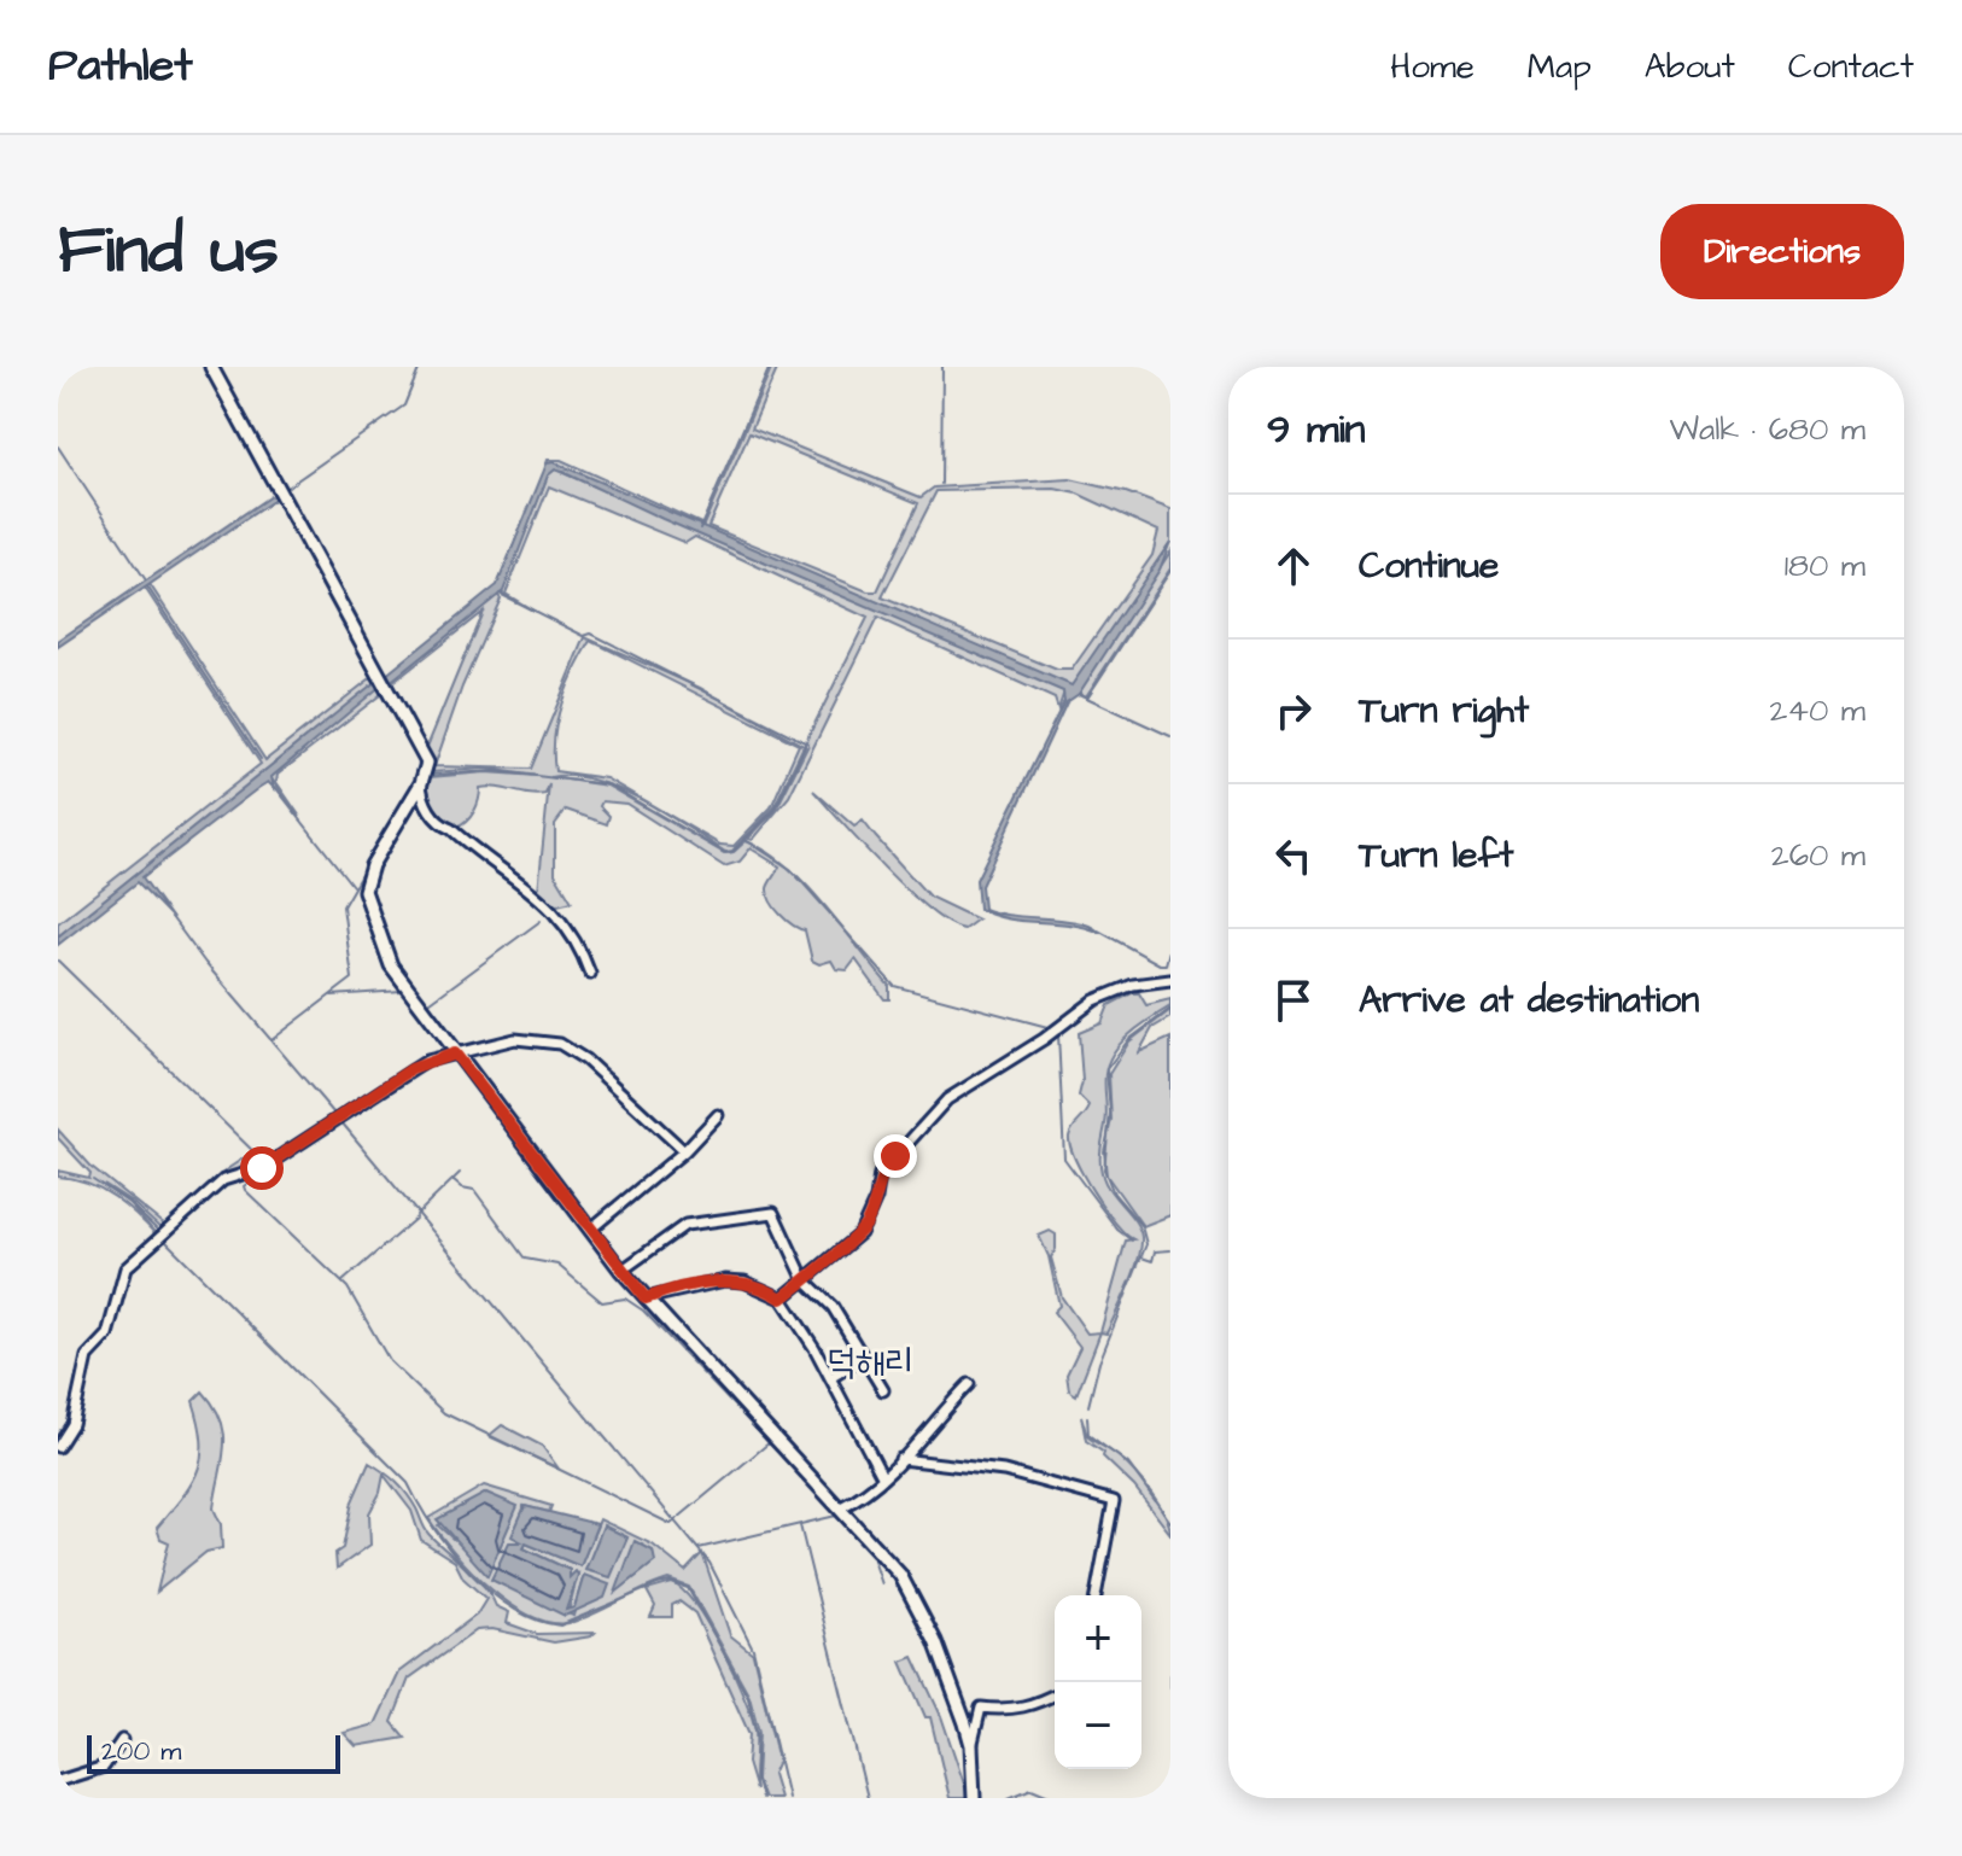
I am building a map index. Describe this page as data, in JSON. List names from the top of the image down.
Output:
{
  "districts": ["덕해리"],
  "scale_bar": "200 m",
  "page": {
    "header": "Pathlet",
    "nav": [
      "Home",
      "Map",
      "About",
      "Contact"
    ],
    "title": "Find us",
    "buttons": "Directions",
    "heading": ["9 min", "Walk · 680 m"],
    "list": [
      ["Continue", "180 m"],
      ["Turn right", "240 m"],
      ["Turn left", "260 m"],
      "Arrive at destination"
    ],
    "map_buttons": ["+", "−"],
    "scale": "200 m"
  }
}
